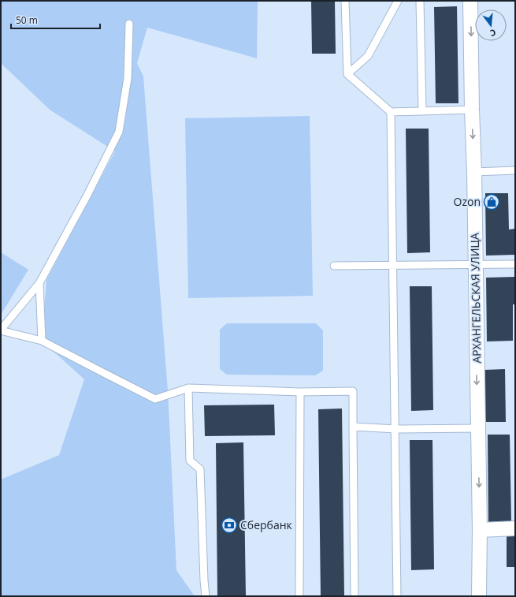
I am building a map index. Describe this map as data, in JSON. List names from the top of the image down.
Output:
{
  "streets": {
    "street": ["АРХАНГЕЛЬСКАЯ УЛИЦА"]
  },
  "one_way": ["АРХАНГЕЛЬСКАЯ УЛИЦА"],
  "places": {
    "shop": ["Ozon"],
    "bank": ["Сбербанк"]
  },
  "scale_bar": "50 m",
  "north": "bottom"
}
